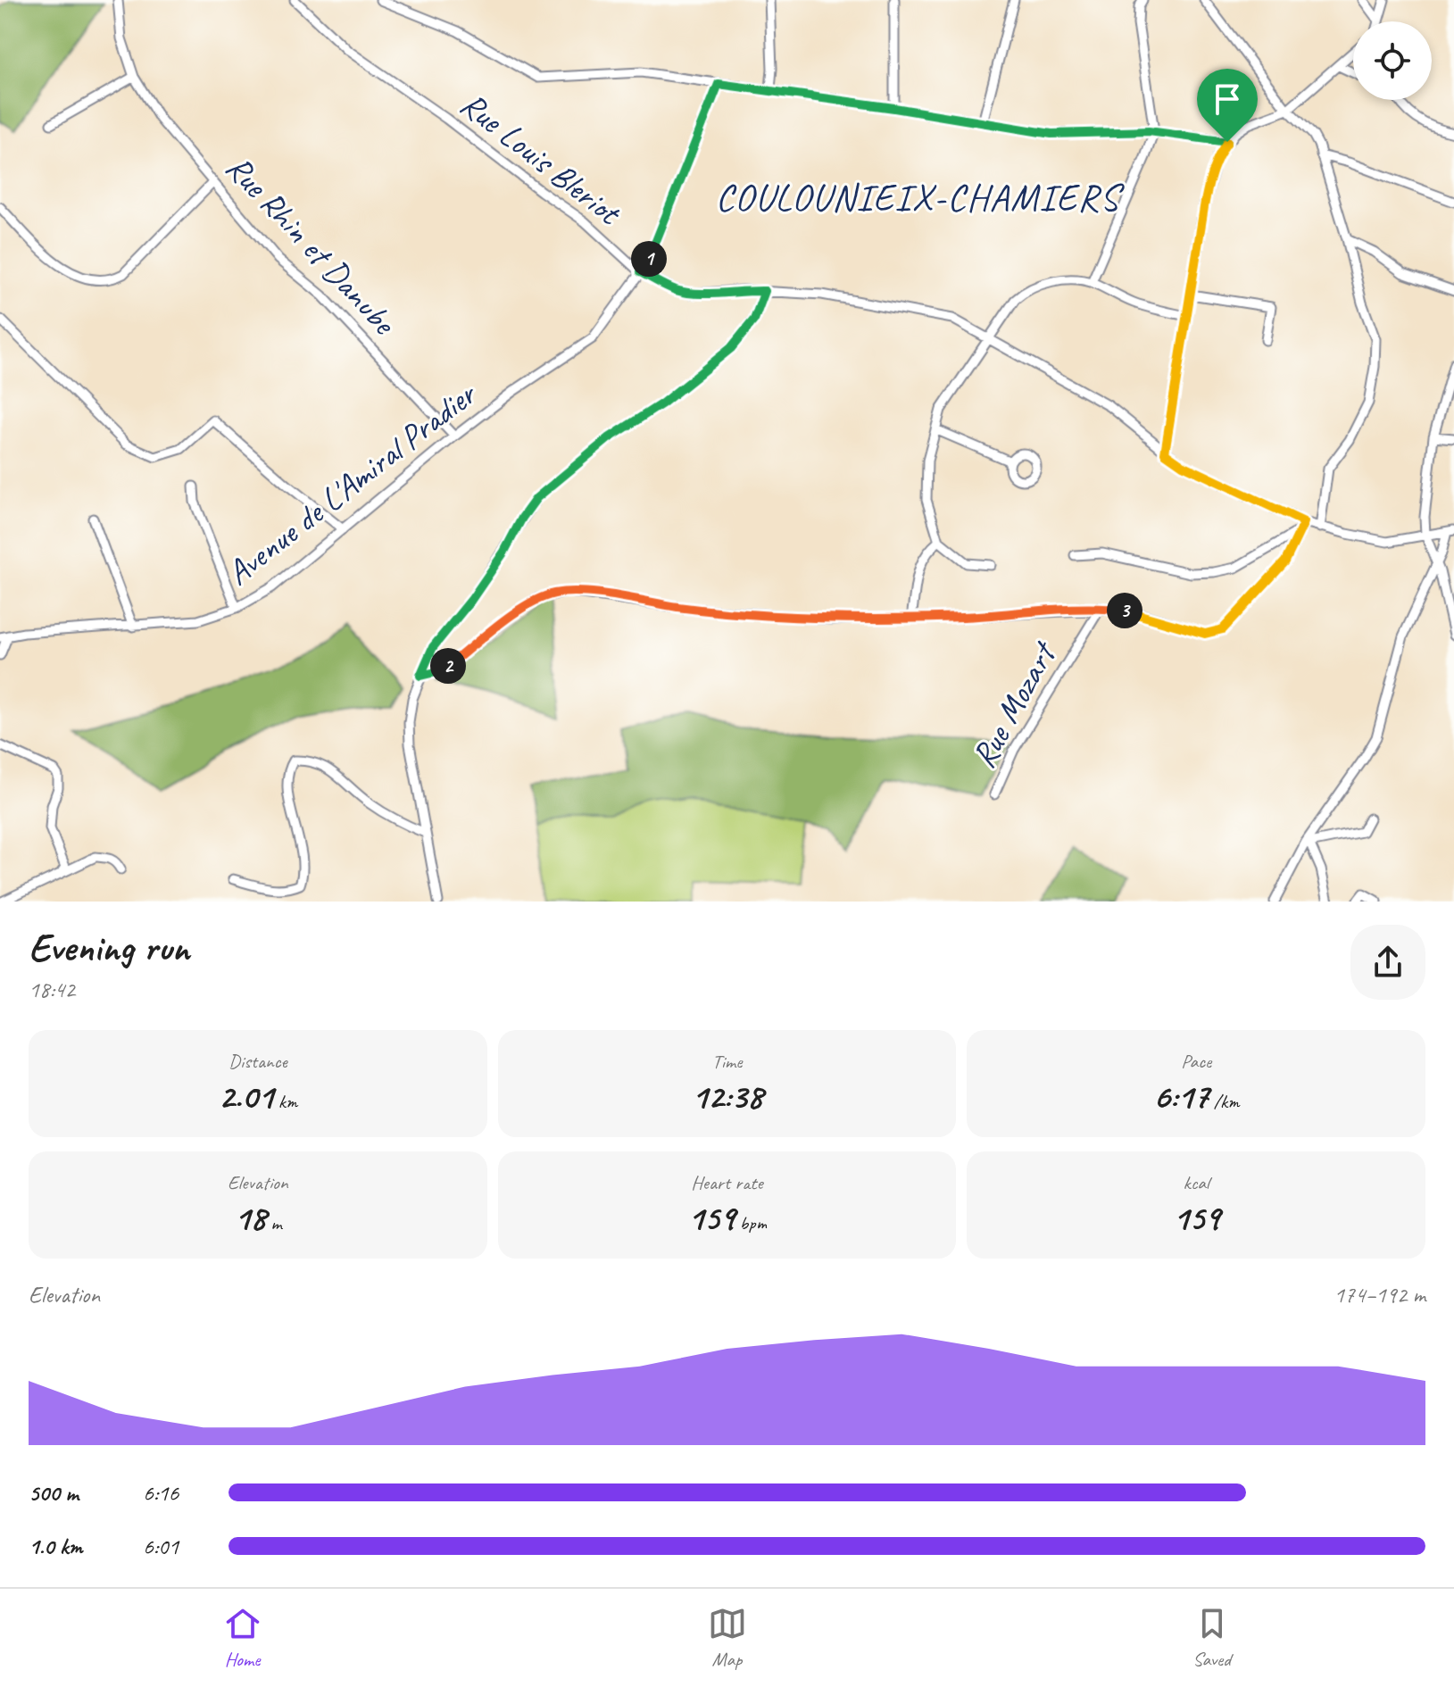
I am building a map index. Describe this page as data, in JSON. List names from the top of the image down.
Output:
{
  "streets": {
    "street": [
      "Rue Louis Bleriot",
      "Rue Rhin et Danube",
      "Avenue de L'Amiral Pradier",
      "Rue Mozart"
    ]
  },
  "crossings": [
    ["Rue Louis Bleriot", "Avenue de L'Amiral Pradier"],
    ["Rue Rhin et Danube", "Avenue de L'Amiral Pradier"]
  ],
  "districts": ["COULOUNIEIX-CHAMIERS"],
  "page": {
    "pins": ["1", "3", "2"],
    "heading": ["Evening run", "18:42"],
    "stats": [
      ["Distance", "2.01 km"],
      ["Time", "12:38"],
      ["Pace", "6:17 /km"],
      ["Elevation", "18 m"],
      ["Heart rate", "159 bpm"],
      ["kcal", "159"]
    ],
    "chart": ["Elevation", "174–192 m"],
    "list": [
      {
        "name": "500 m",
        "note": "6:16"
      },
      {
        "name": "1.0 km",
        "note": "6:01"
      }
    ],
    "tabs": ["Home", "Map", "Saved"]
  }
}
